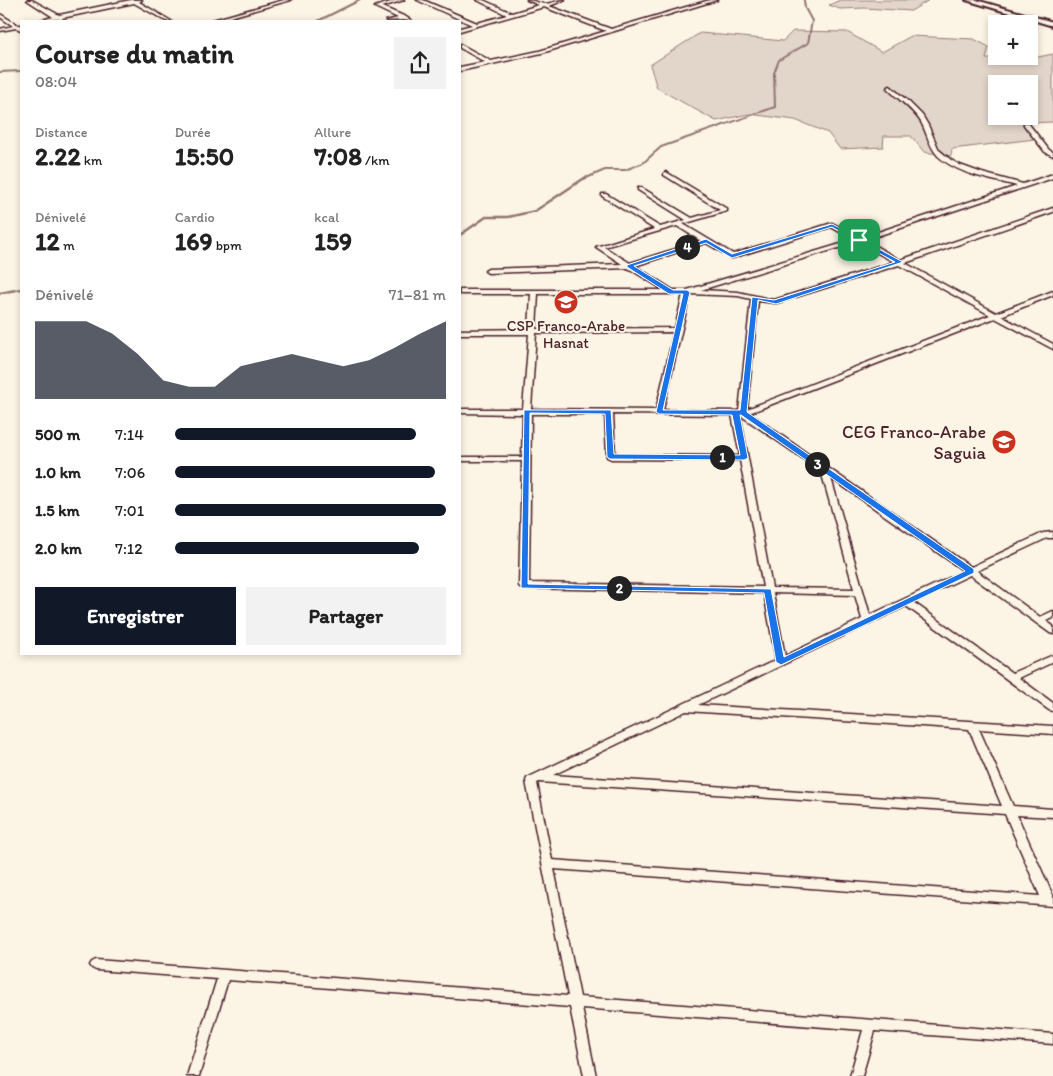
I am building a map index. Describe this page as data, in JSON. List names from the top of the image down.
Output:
{
  "places": {
    "school or university": ["CSP Franco-Arabe Hasnat", "CEG Franco-Arabe Saguia"]
  },
  "page": {
    "map_buttons": ["+", "−"],
    "heading": ["Course du matin", "08:04"],
    "stats": [
      ["Distance", "2.22 km"],
      ["Durée", "15:50"],
      ["Allure", "7:08 /km"],
      ["Dénivelé", "12 m"],
      ["Cardio", "169 bpm"],
      ["kcal", "159"]
    ],
    "pins": [
      "4",
      "1",
      "3",
      "2"
    ],
    "chart": ["Dénivelé", "71–81 m"],
    "list": [
      {
        "name": "500 m",
        "note": "7:14"
      },
      {
        "name": "1.0 km",
        "note": "7:06"
      },
      {
        "name": "1.5 km",
        "note": "7:01"
      },
      {
        "name": "2.0 km",
        "note": "7:12"
      }
    ],
    "buttons": ["Enregistrer", "Partager"]
  }
}
